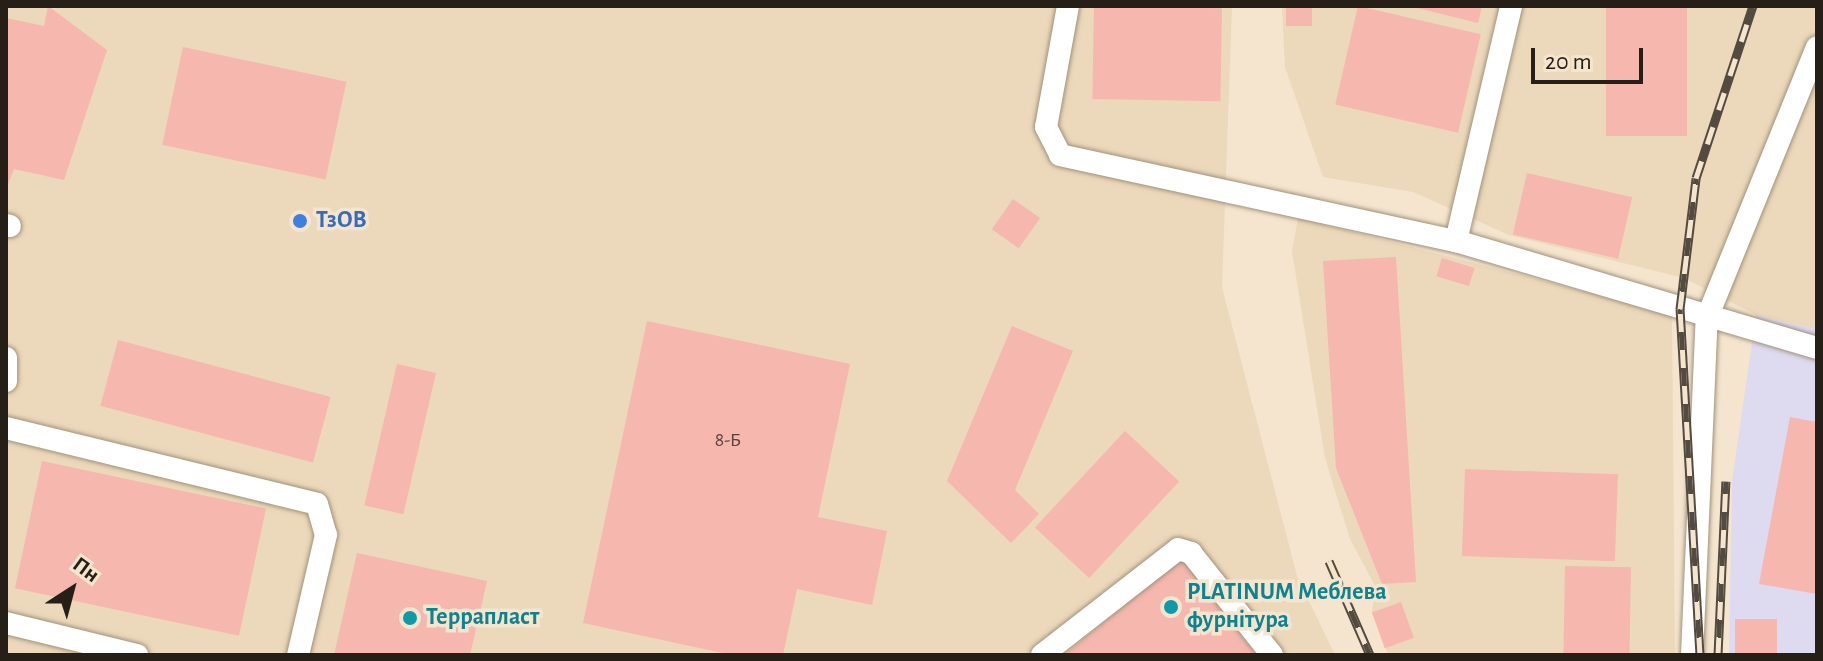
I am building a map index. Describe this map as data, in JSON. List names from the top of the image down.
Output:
{
  "places": ["ТзОВ", "PLATINUM Меблева фурнітура", "Террапласт"],
  "house_numbers": ["8-Б"],
  "scale_bar": "20 m",
  "north": "top right"
}
